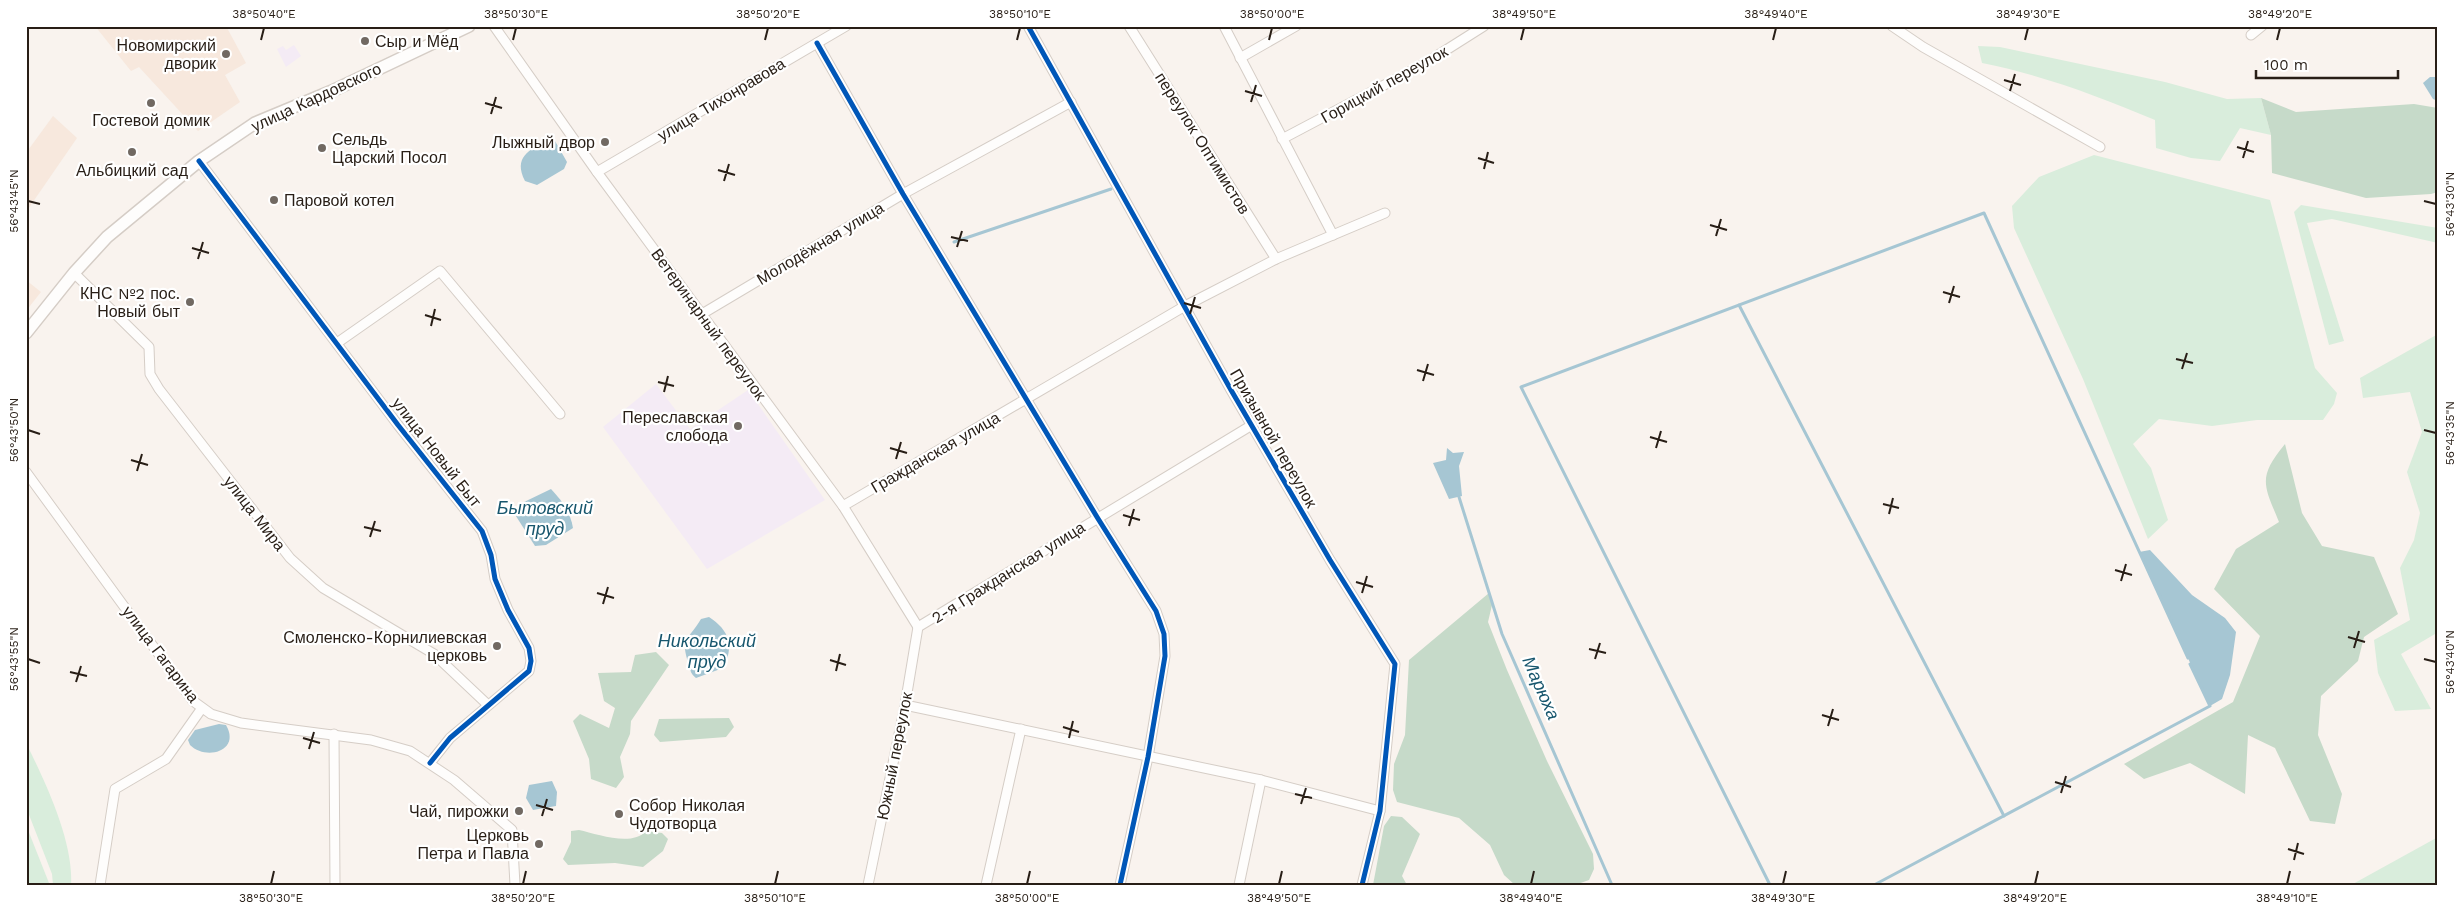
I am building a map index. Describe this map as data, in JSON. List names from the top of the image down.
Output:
{
  "streets": {
    "main road": ["улица Кардовского"],
    "street": [
      "Горицкий переулок",
      "улица Тихонравова",
      "переулок Оптимистов",
      "Молодёжная улица",
      "Ветеринарный переулок",
      "Призывной переулок",
      "улица Новый Быт",
      "Гражданская улица",
      "улица Мира",
      "2-я Гражданская улица",
      "улица Гагарина",
      "Южный переулок"
    ]
  },
  "crossings": [
    ["улица Кардовского", "улица Новый Быт"],
    ["улица Кардовского", "улица Мира"],
    ["улица Тихонравова", "Ветеринарный переулок"],
    ["переулок Оптимистов", "Гражданская улица"],
    ["Молодёжная улица", "Ветеринарный переулок"],
    ["Молодёжная улица", "Призывной переулок"],
    ["Ветеринарный переулок", "Гражданская улица"],
    ["Ветеринарный переулок", "2-я Гражданская улица"],
    ["Ветеринарный переулок", "Южный переулок"],
    ["Призывной переулок", "Гражданская улица"],
    ["Призывной переулок", "2-я Гражданская улица"],
    ["улица Новый Быт", "улица Мира"],
    ["улица Новый Быт", "улица Гагарина"],
    ["2-я Гражданская улица", "Южный переулок"]
  ],
  "water": ["Бытовский пруд", "Никольский пруд", "Марюха"],
  "places": [
    "Сыр и Мёд",
    "Новомирский дворик",
    "Гостевой домик",
    "Лыжный двор",
    "Сельдь Царский Посол",
    "Альбицкий сад",
    "Паровой котел",
    "КНС №2 пос. Новый быт",
    "Переславская слобода",
    "Смоленско-Корнилиевская церковь",
    "Чай, пирожки",
    "Собор Николая Чудотворца",
    "Церковь Петра и Павла"
  ],
  "scale_bar": "100 m",
  "coordinates": [
    "38°50'40\"E",
    "38°50'30\"E",
    "38°50'20\"E",
    "38°50'10\"E",
    "38°50'00\"E",
    "38°49'50\"E",
    "38°49'40\"E",
    "38°49'30\"E",
    "38°49'20\"E",
    "56°43'45\"N",
    "56°43'30\"N",
    "56°43'50\"N",
    "56°43'35\"N",
    "56°43'55\"N",
    "56°43'40\"N",
    "38°49'10\"E"
  ]
}
